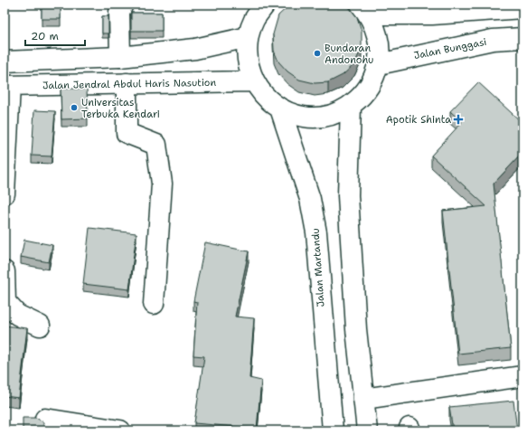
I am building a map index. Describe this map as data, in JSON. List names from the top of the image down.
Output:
{
  "streets": {
    "main road": ["Jalan Bunggasi", "Jalan Jendral Abdul Haris Nasution", "Jalan Martandu"]
  },
  "places": {
    "other": ["Bundaran Andonohu", "Universitas Terbuka Kendari"],
    "health": ["Apotik Shinta"]
  },
  "scale_bar": "20 m"
}
